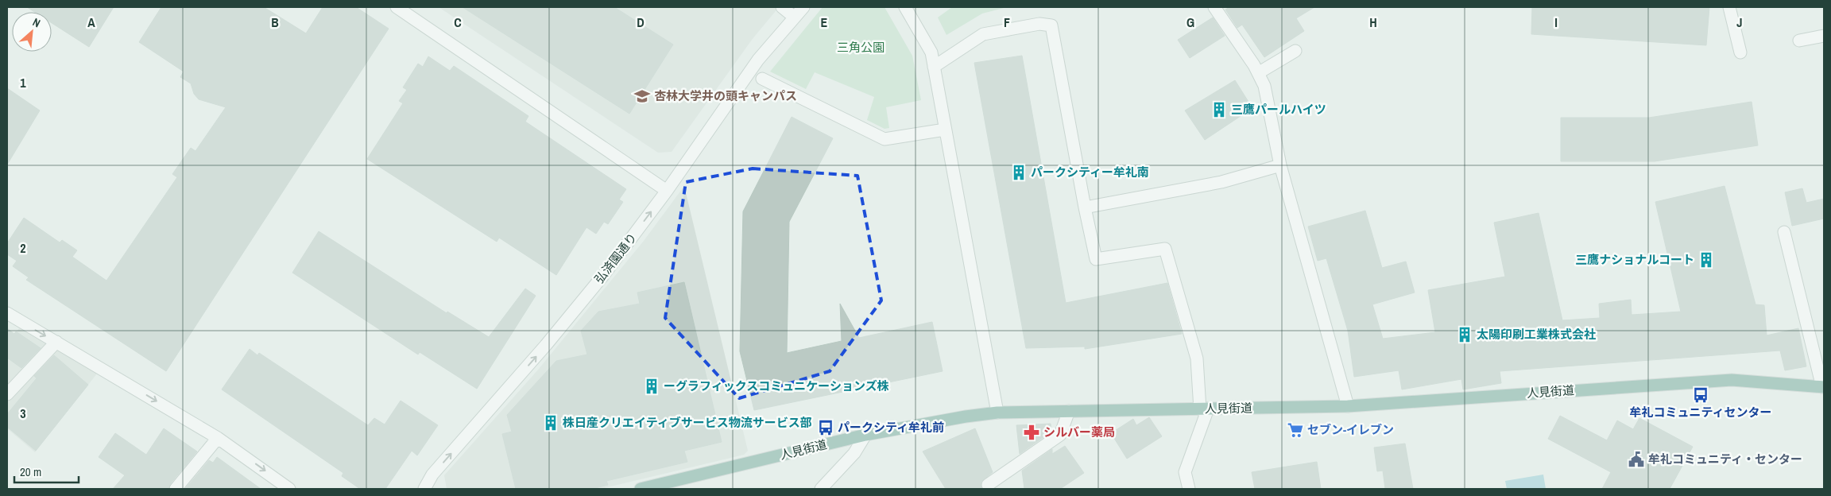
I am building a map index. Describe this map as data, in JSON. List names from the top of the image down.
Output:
{
  "streets": {
    "main road": ["人見街道"],
    "street": ["弘済園通り"]
  },
  "one_way": ["弘済園通り"],
  "parks": ["三角公園"],
  "places": {
    "school or university": ["杏林大学井の頭キャンパス"],
    "building": [
      "三鷹パールハイツ",
      "パークシティー牟礼南",
      "三鷹ナショナルコート",
      "太陽印刷工業株式会社",
      "ーグラフィックスコミュニケーションズ株",
      "株日産クリエイティブサービス物流サービス部"
    ],
    "bus stop": ["牟礼コミュニティセンター", "パークシティ牟礼前"],
    "supermarket": ["セブン-イレブン"],
    "pharmacy": ["シルバー薬局"],
    "public building": ["牟礼コミュニティ・センター"]
  },
  "scale_bar": "20 m",
  "north": "top right",
  "grid": {
    "columns": [
      "A",
      "B",
      "C",
      "D",
      "E",
      "F",
      "G",
      "H",
      "I",
      "J"
    ],
    "rows": ["1", "2", "3"]
  }
}
